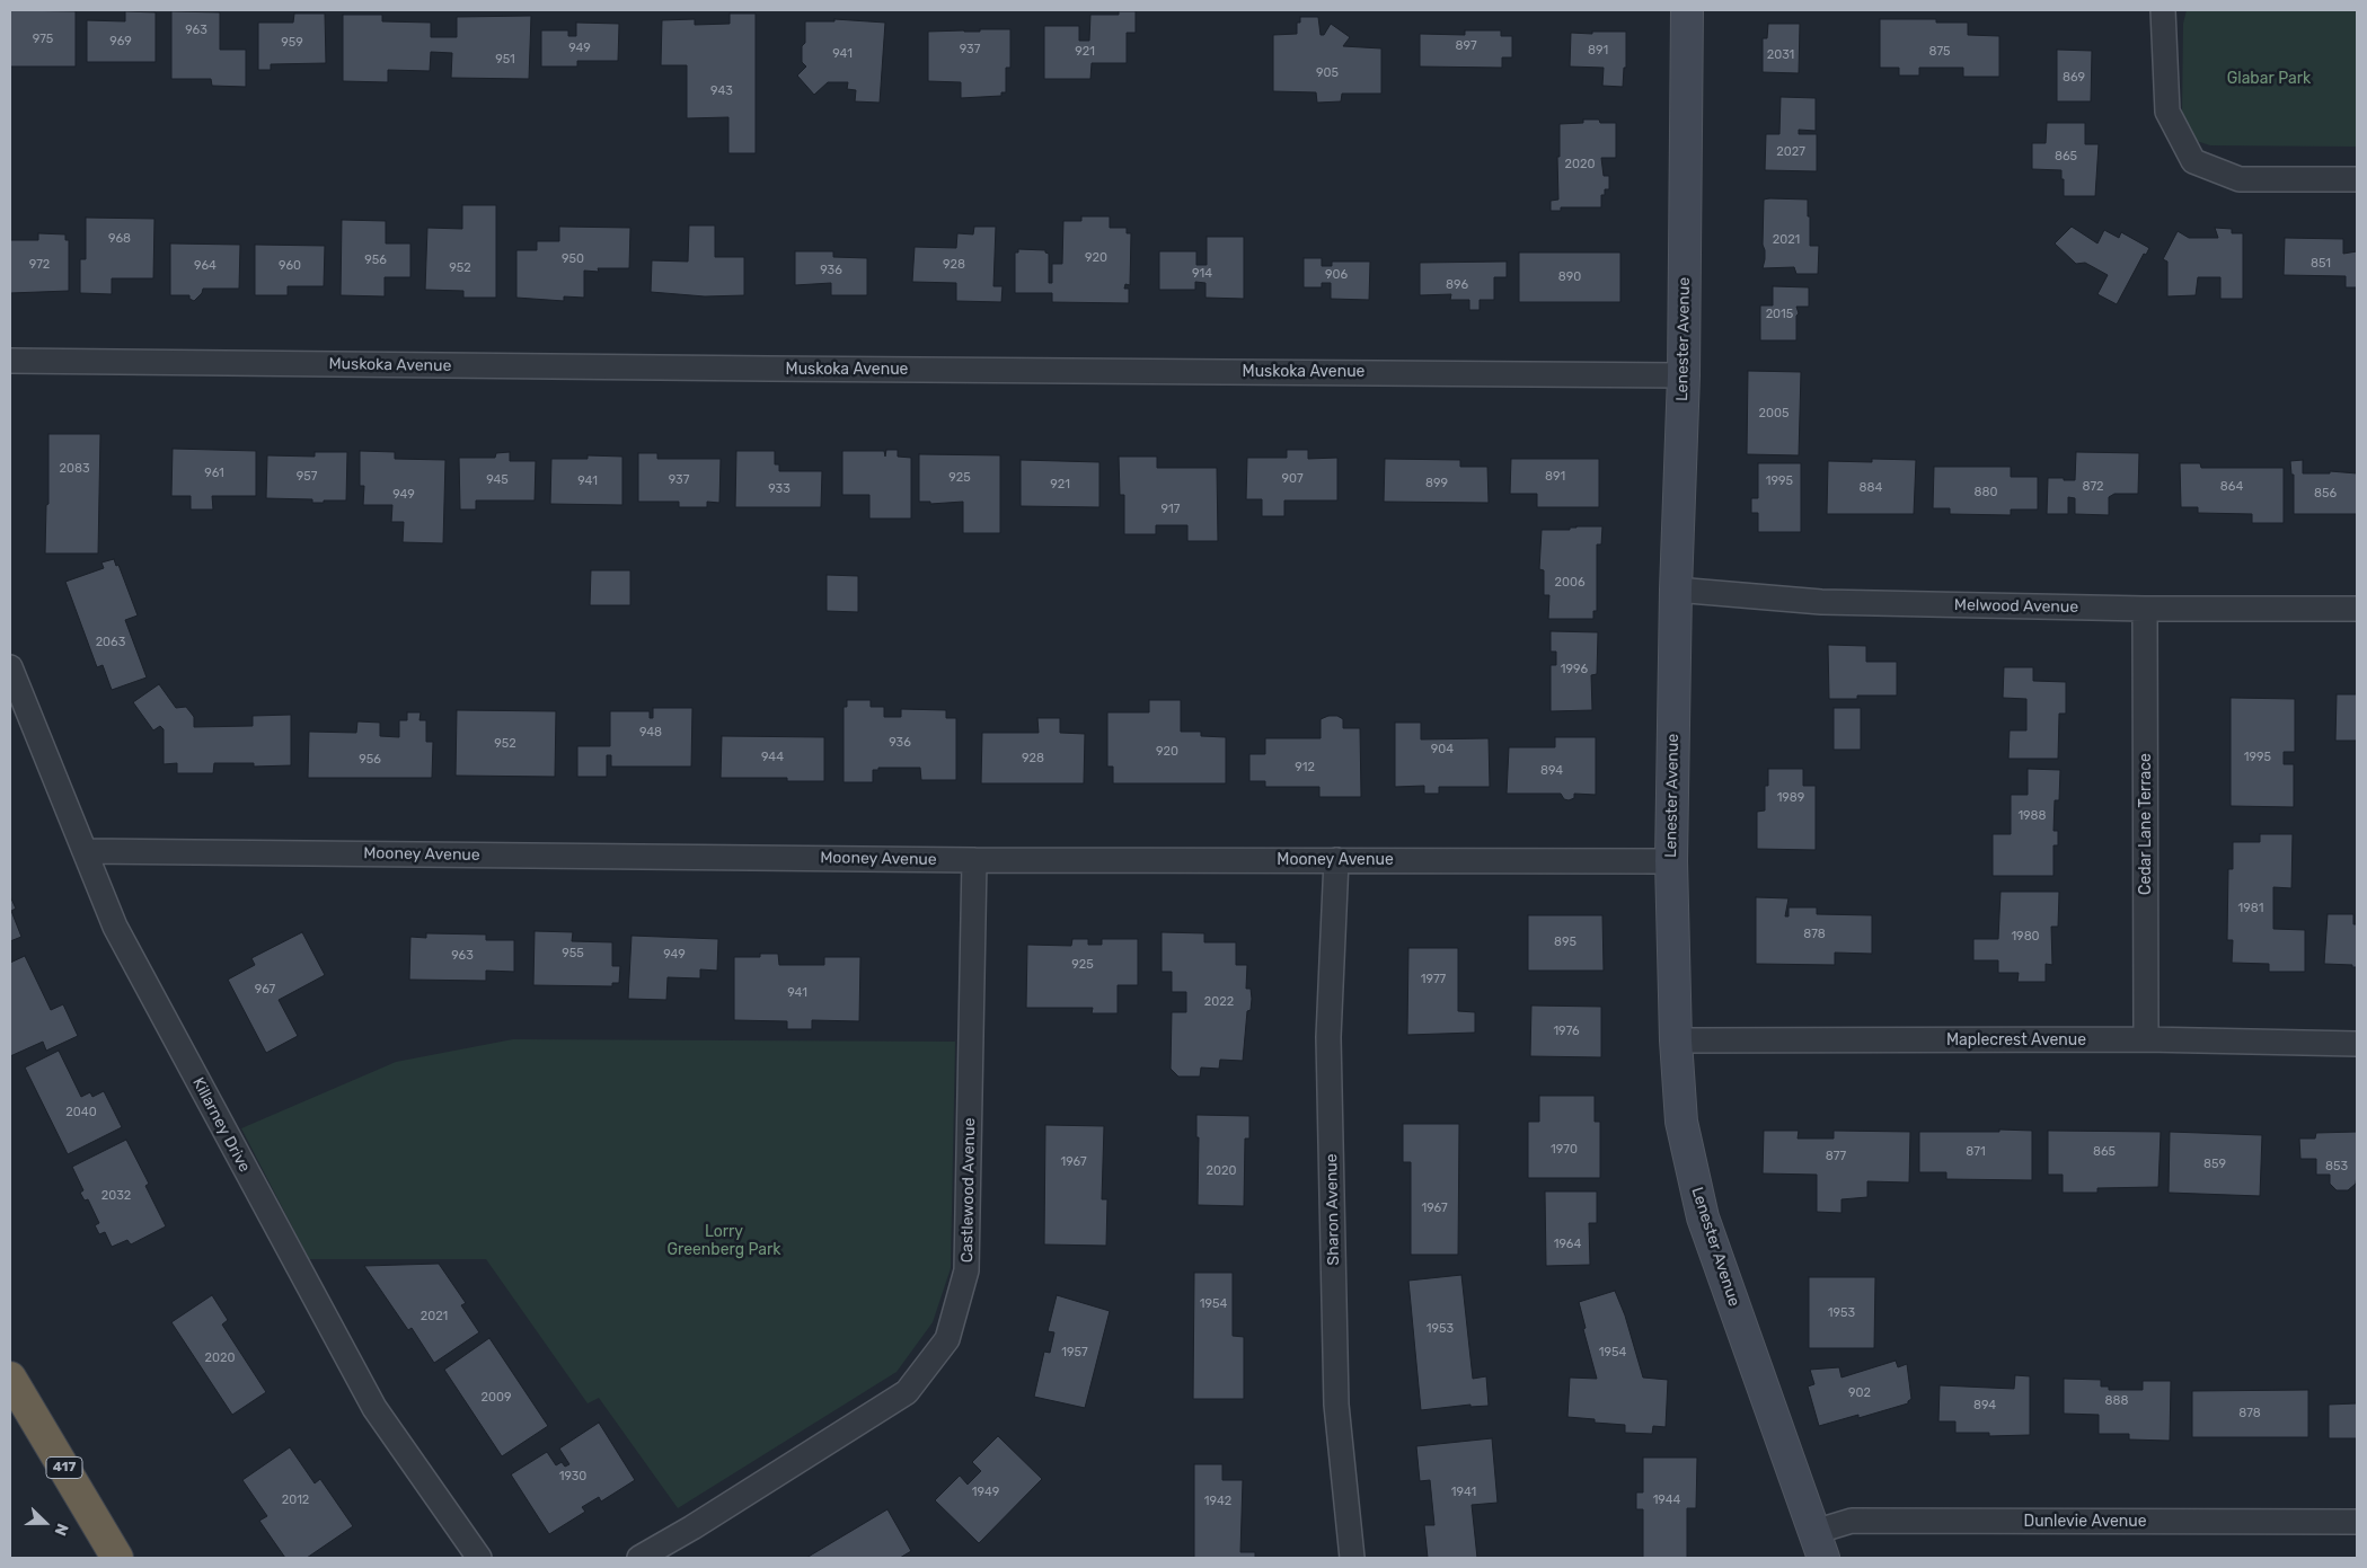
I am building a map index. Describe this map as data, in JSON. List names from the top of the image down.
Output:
{
  "streets": {
    "highway": ["417"],
    "street": [
      "Lenester Avenue",
      "Muskoka Avenue",
      "Melwood Avenue",
      "Cedar Lane Terrace",
      "Mooney Avenue",
      "Maplecrest Avenue",
      "Killarney Drive",
      "Castlewood Avenue",
      "Sharon Avenue",
      "Dunlevie Avenue"
    ]
  },
  "crossings": [
    ["Lenester Avenue", "Muskoka Avenue"],
    ["Lenester Avenue", "Melwood Avenue"],
    ["Lenester Avenue", "Mooney Avenue"],
    ["Lenester Avenue", "Maplecrest Avenue"],
    ["Lenester Avenue", "Dunlevie Avenue"],
    ["Melwood Avenue", "Cedar Lane Terrace"],
    ["Cedar Lane Terrace", "Maplecrest Avenue"],
    ["Mooney Avenue", "Killarney Drive"],
    ["Mooney Avenue", "Castlewood Avenue"],
    ["Mooney Avenue", "Sharon Avenue"]
  ],
  "parks": ["Glabar Park", "Lorry Greenberg Park"],
  "house_numbers": [
    "963",
    "975",
    "969",
    "959",
    "897",
    "949",
    "937",
    "891",
    "921",
    "875",
    "941",
    "2031",
    "951",
    "905",
    "869",
    "943",
    "2027",
    "865",
    "2020",
    "968",
    "2021",
    "920",
    "950",
    "956",
    "851",
    "972",
    "928",
    "964",
    "960",
    "952",
    "936",
    "914",
    "906",
    "890",
    "896",
    "2015",
    "2005",
    "2083",
    "961",
    "957",
    "891",
    "925",
    "907",
    "945",
    "937",
    "941",
    "1995",
    "899",
    "921",
    "872",
    "864",
    "884",
    "933",
    "880",
    "856",
    "949",
    "917",
    "2006",
    "2063",
    "1996",
    "948",
    "936",
    "952",
    "904",
    "920",
    "944",
    "1995",
    "928",
    "956",
    "912",
    "894",
    "1989",
    "1988",
    "1981",
    "878",
    "1980",
    "895",
    "955",
    "949",
    "963",
    "925",
    "1977",
    "967",
    "941",
    "2022",
    "1976",
    "2040",
    "1970",
    "871",
    "865",
    "877",
    "1967",
    "859",
    "853",
    "2020",
    "2032",
    "1967",
    "1964",
    "1954",
    "1953",
    "2021",
    "1953",
    "1957",
    "1954",
    "2020",
    "902",
    "2009",
    "888",
    "894",
    "878",
    "1930",
    "1949",
    "1941",
    "2012",
    "1944",
    "1942"
  ],
  "north": "right"
}
